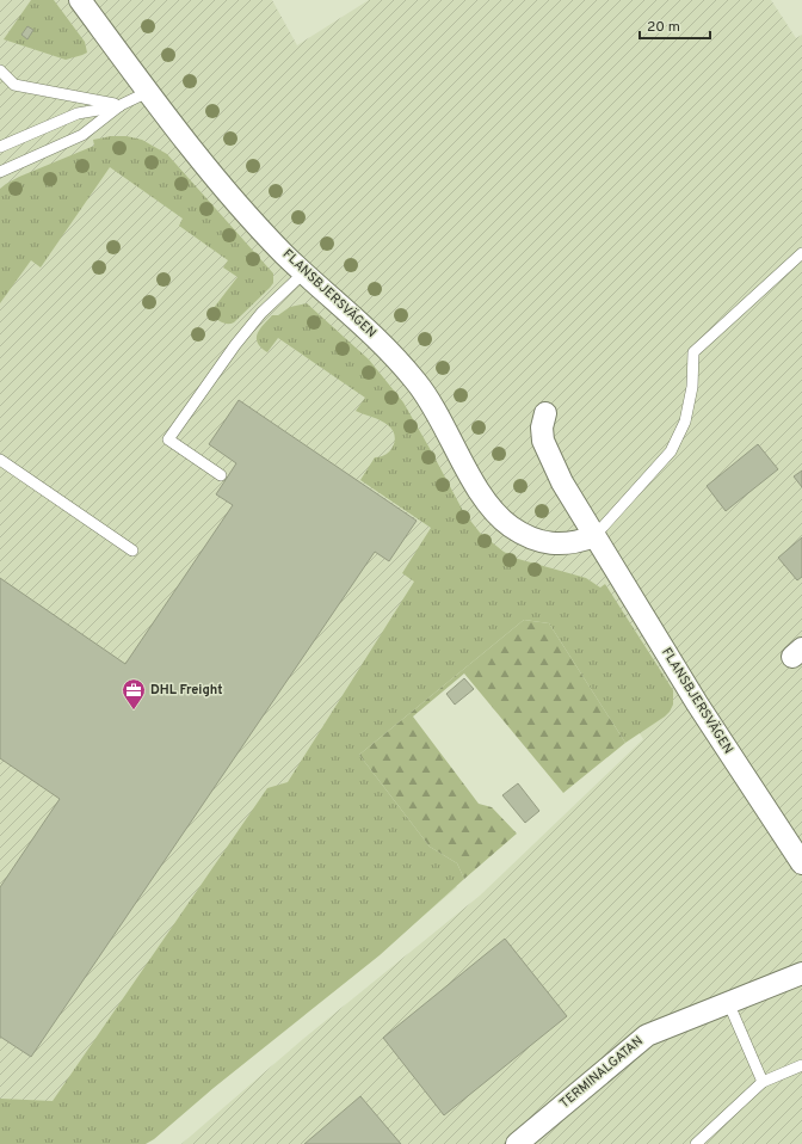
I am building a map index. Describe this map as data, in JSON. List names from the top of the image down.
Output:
{
  "streets": {
    "street": ["FLANSBJERSVÄGEN", "TERMINALGATAN"]
  },
  "places": {
    "office": ["DHL Freight"]
  },
  "scale_bar": "20 m"
}
